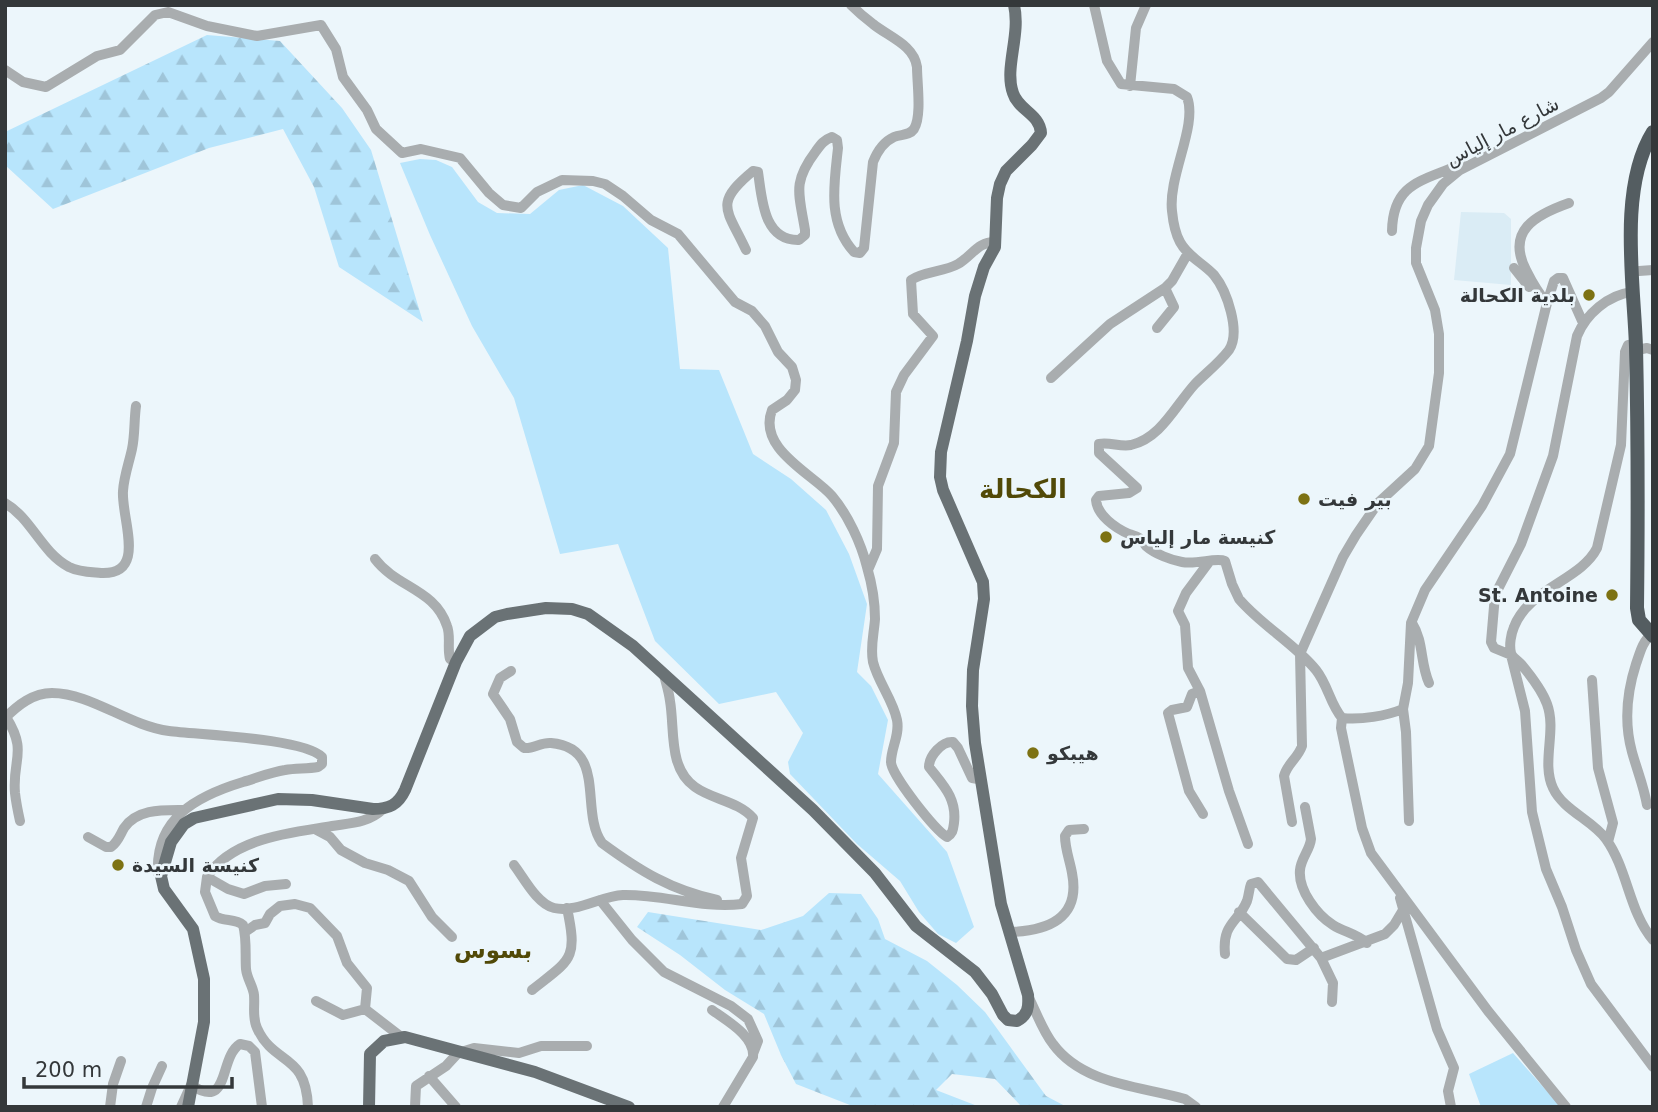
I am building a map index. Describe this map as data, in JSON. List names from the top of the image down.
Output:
{
  "streets": {
    "street": ["شارع مار إلياس"]
  },
  "districts": ["الكحالة", "بسوس"],
  "places": [
    "بلدية الكحالة",
    "بير فيت",
    "كنيسة مار إلياس",
    "St. Antoine",
    "هيبكو",
    "كنيسة السيدة"
  ],
  "scale_bar": "200 m"
}
